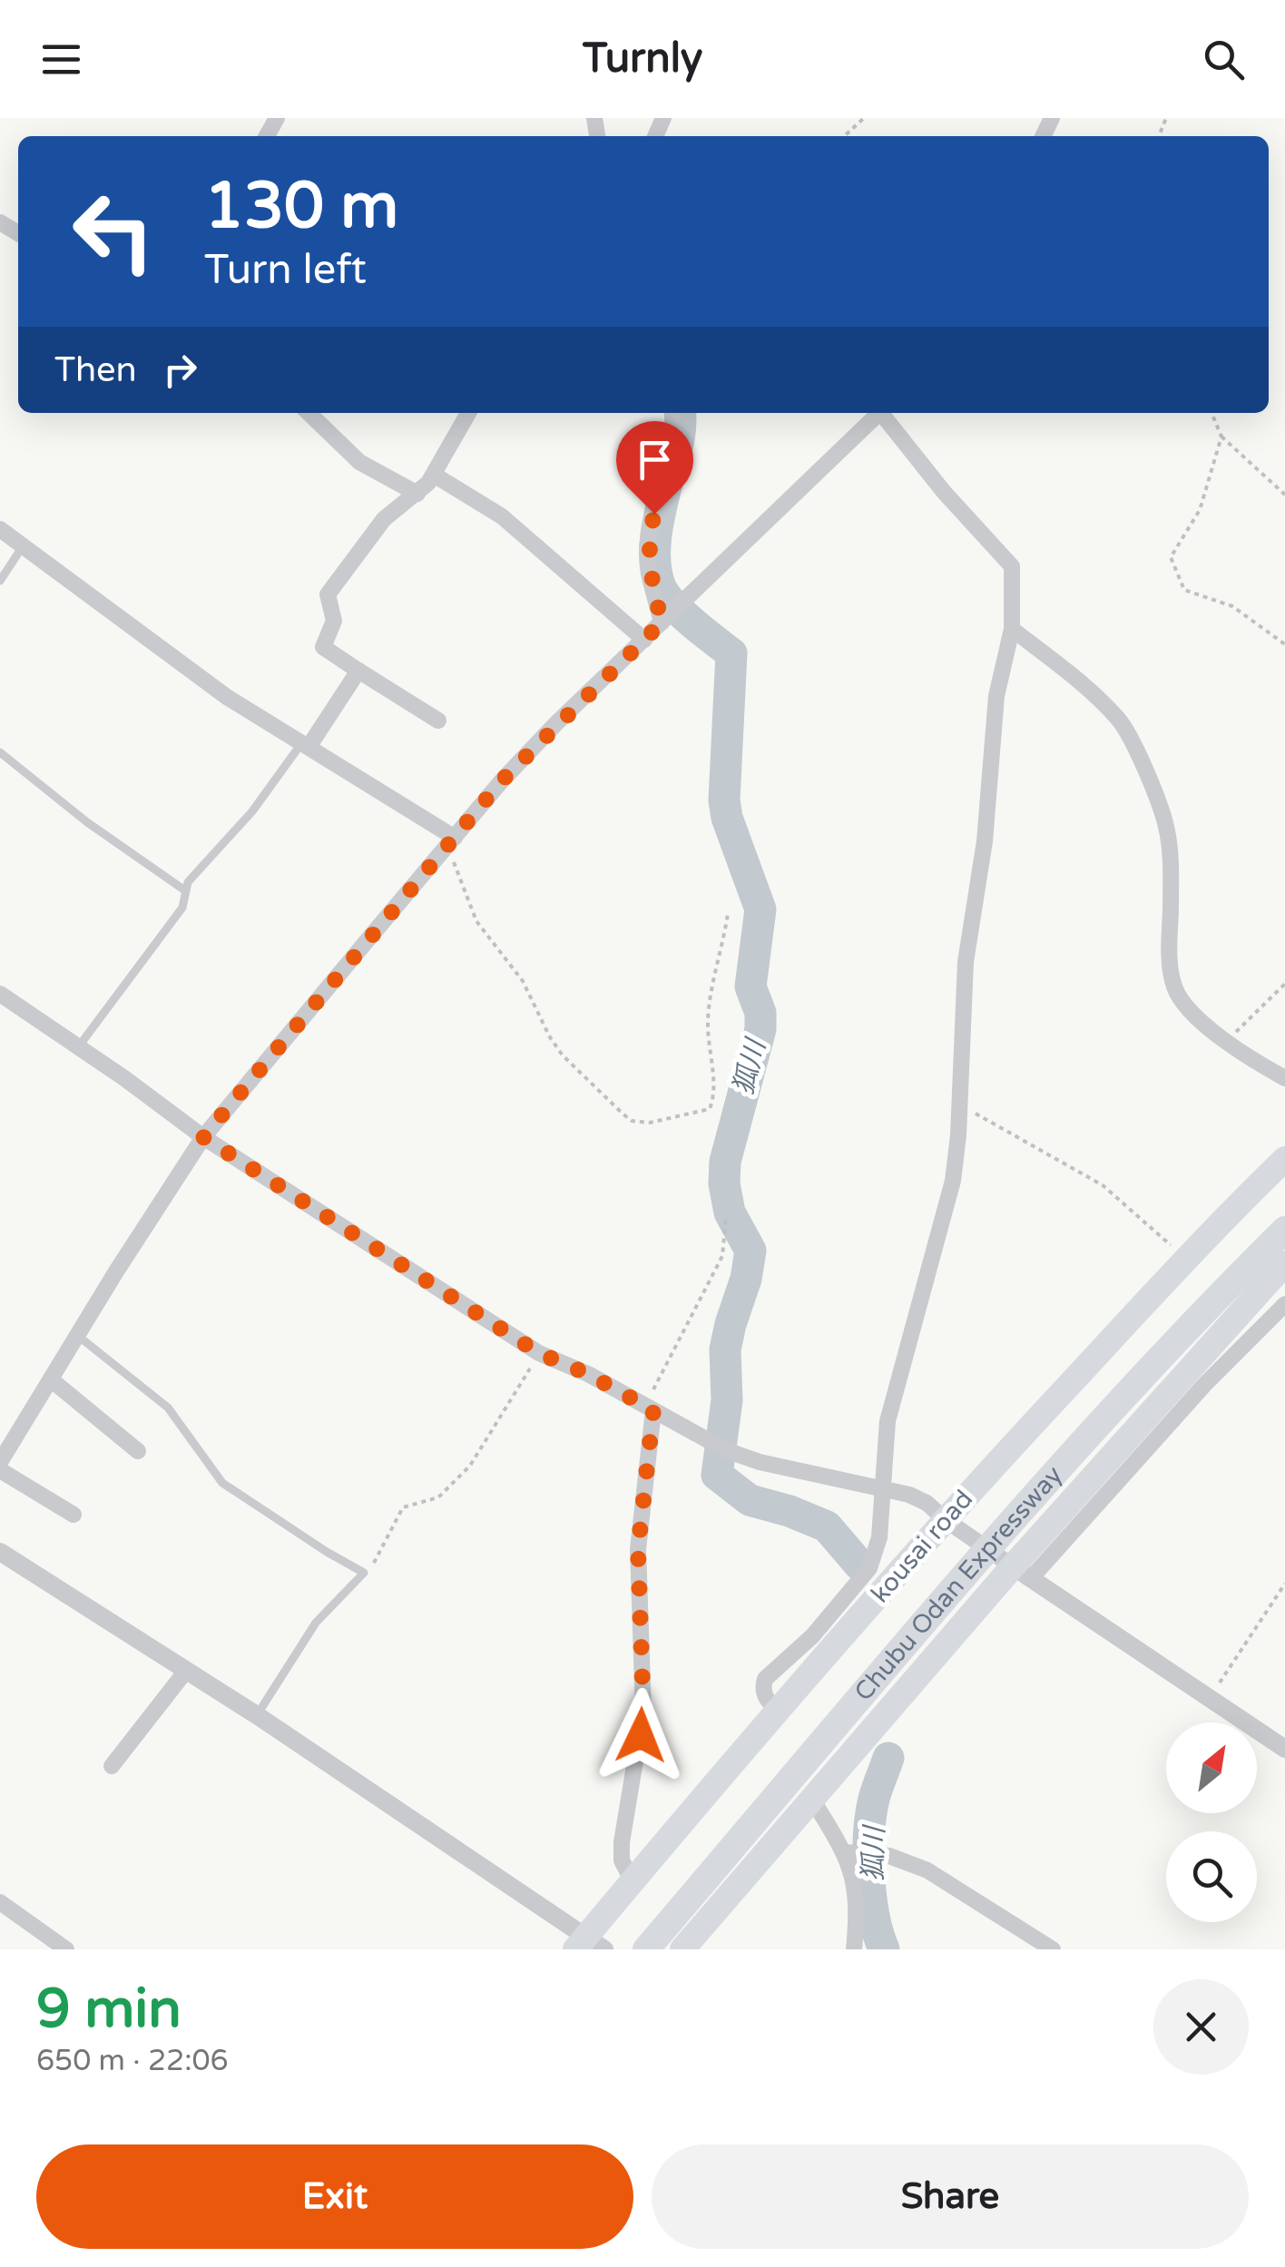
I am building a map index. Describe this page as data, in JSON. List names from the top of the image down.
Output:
{
  "streets": {
    "highway": ["kousai road", "Chubu Odan Expressway"]
  },
  "water": ["狐川"],
  "north": "top right",
  "page": {
    "header": "Turnly",
    "turn": ["130 m", "Turn left"],
    "then": "Then",
    "heading": ["9 min", "650 m · 22:06"],
    "buttons": ["Exit", "Share"]
  }
}
